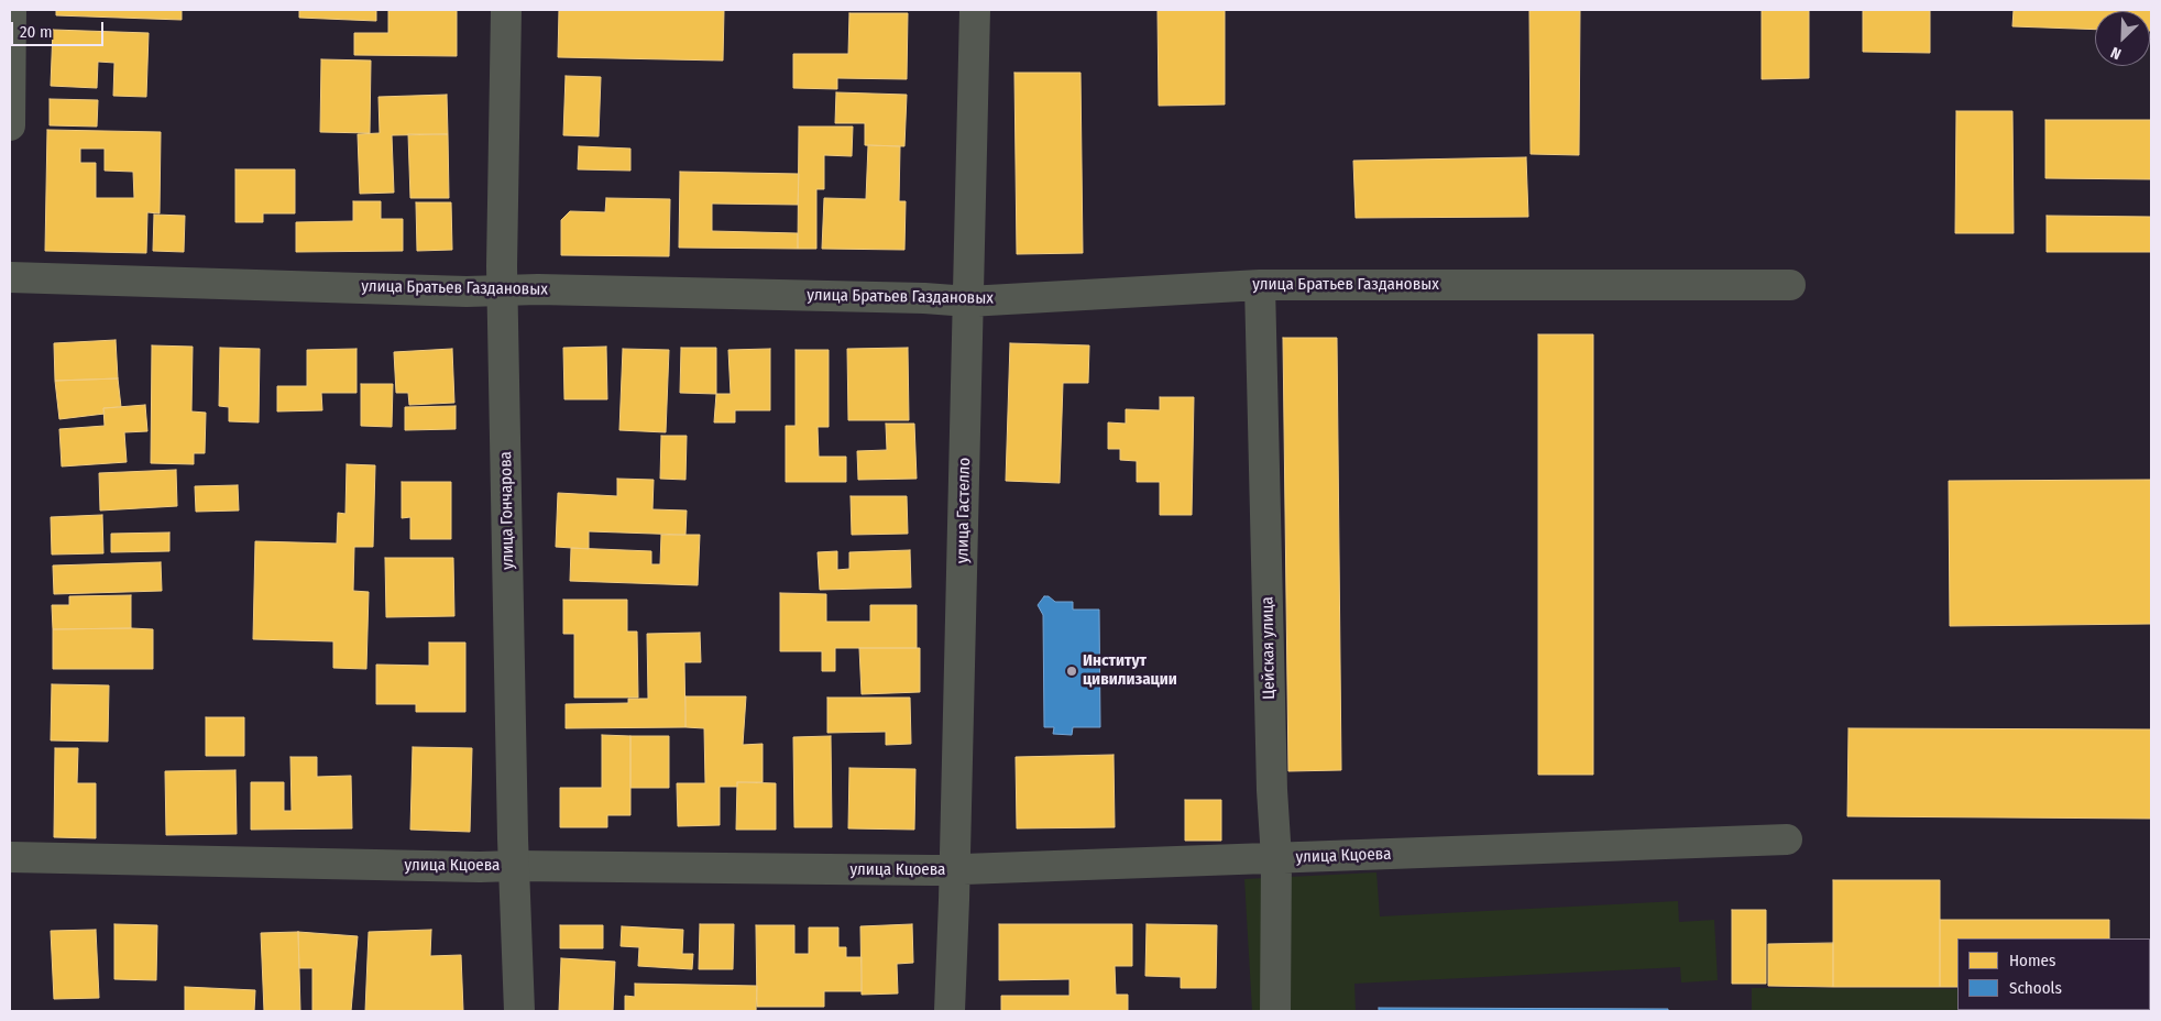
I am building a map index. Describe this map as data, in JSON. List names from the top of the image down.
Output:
{
  "streets": {
    "street": [
      "улица Братьев Газдановых",
      "улица Гончарова",
      "улица Гастелло",
      "Цейская улица",
      "улица Кцоева"
    ]
  },
  "crossings": [
    ["улица Братьев Газдановых", "улица Гончарова"],
    ["улица Братьев Газдановых", "улица Гастелло"],
    ["улица Братьев Газдановых", "Цейская улица"],
    ["улица Гончарова", "улица Кцоева"],
    ["улица Гастелло", "улица Кцоева"],
    ["Цейская улица", "улица Кцоева"]
  ],
  "places": ["Институт цивилизации"],
  "legend": ["Homes", "Schools"],
  "scale_bar": "20 m",
  "north": "bottom left"
}
